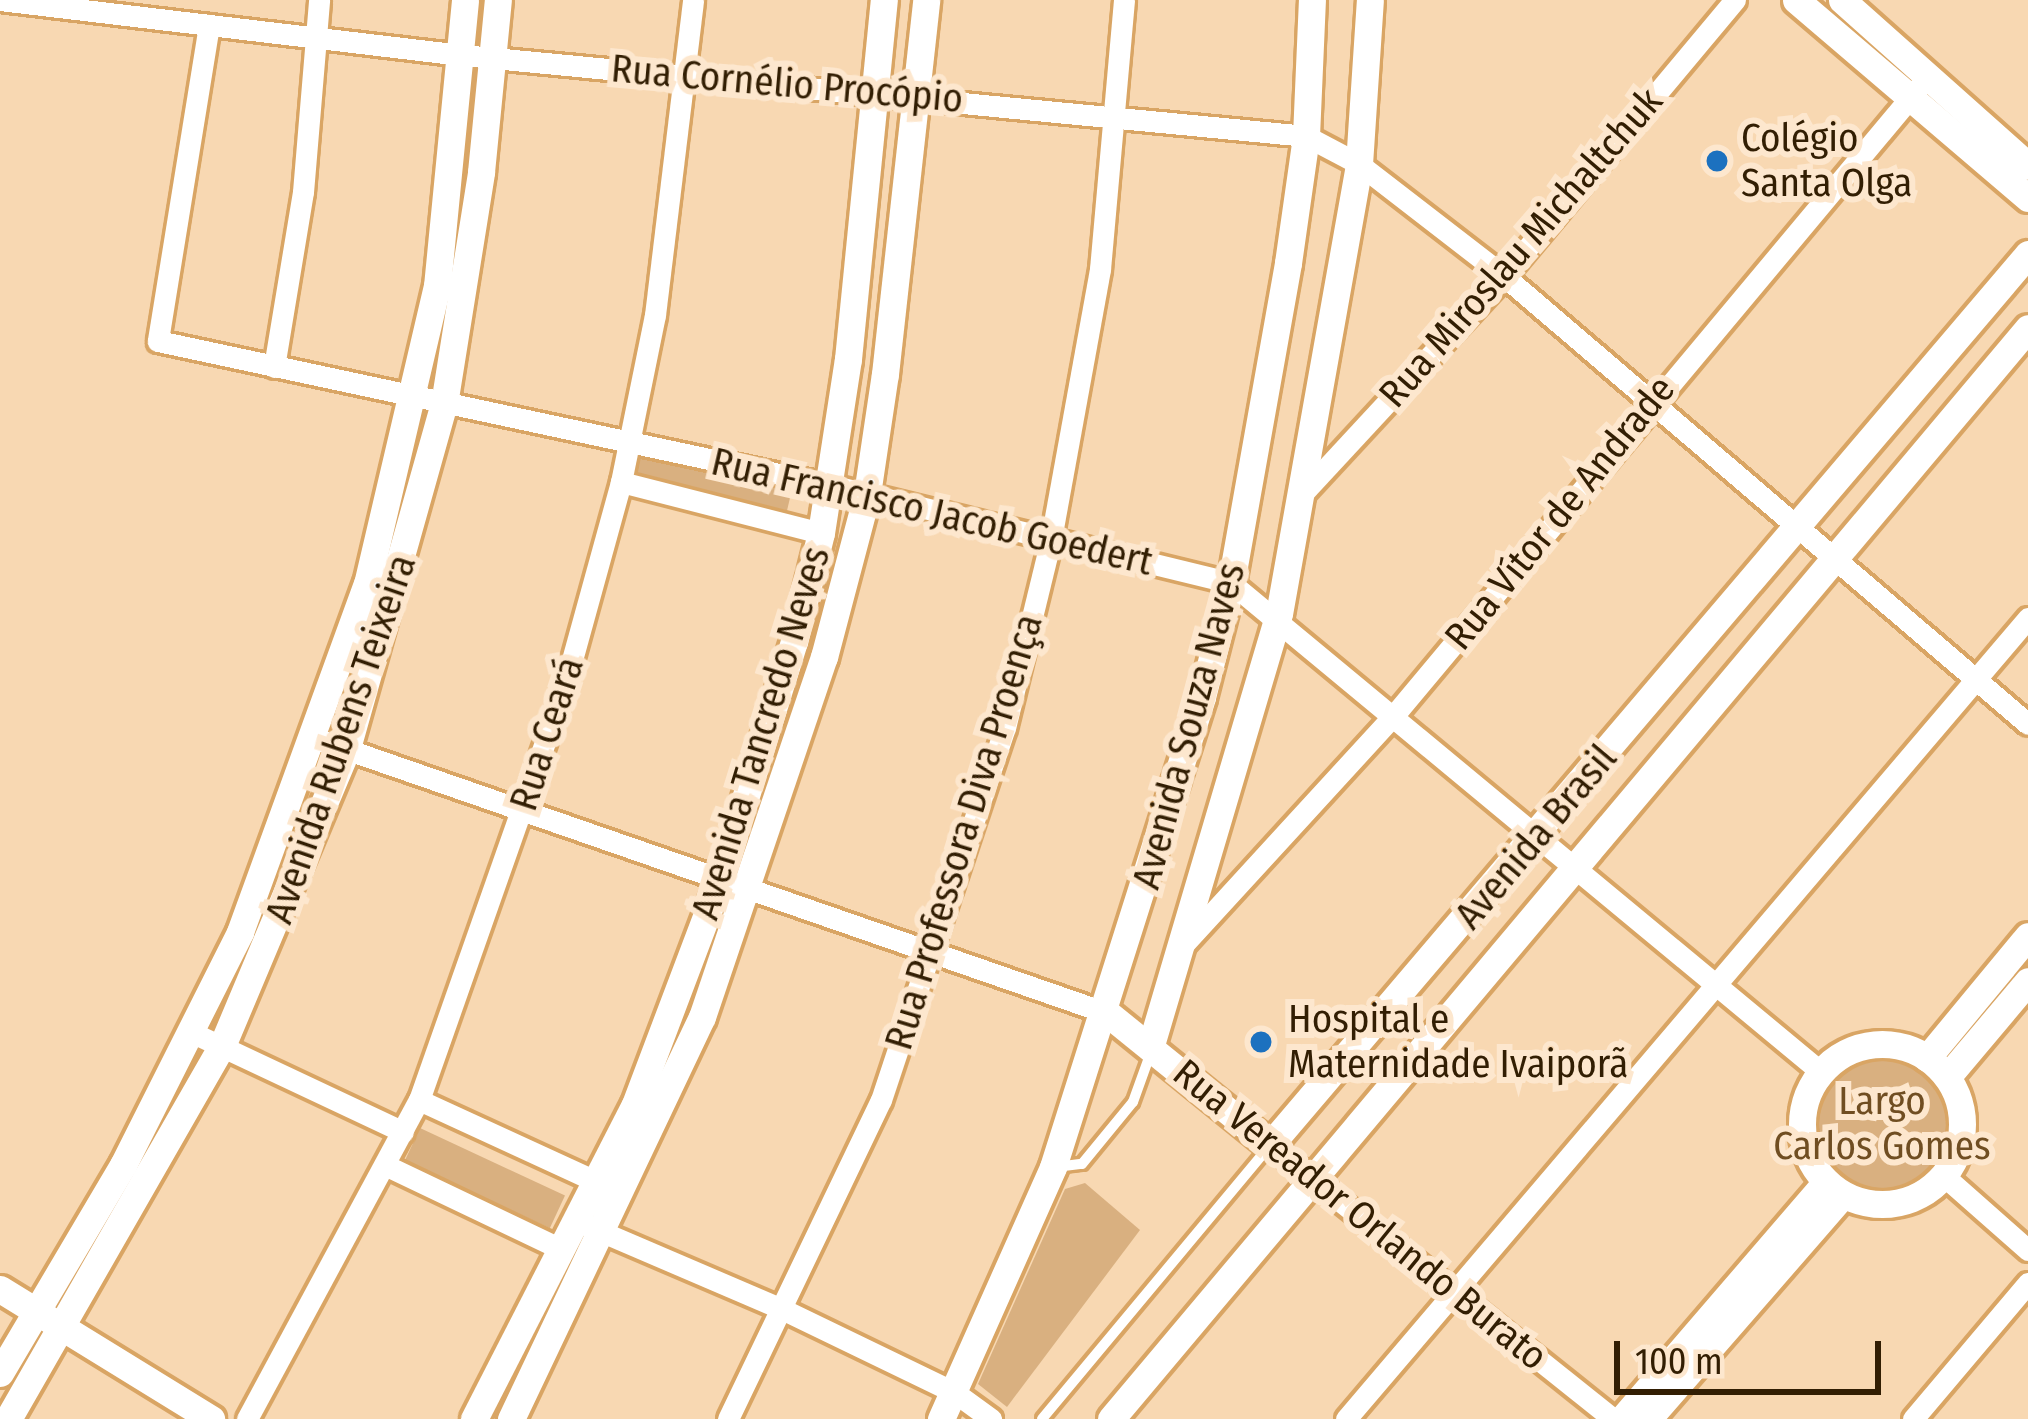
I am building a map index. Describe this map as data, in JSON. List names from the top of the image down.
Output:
{
  "streets": {
    "street": [
      "Rua Cornélio Procópio",
      "Rua Miroslau Michaltchuk",
      "Rua Francisco Jacob Goedert",
      "Rua Vítor de Andrade",
      "Avenida Souza Naves",
      "Avenida Tancredo Neves",
      "Rua Ceará",
      "Avenida Rubens Teixeira",
      "Rua Professora Diva Proença",
      "Avenida Brasil",
      "Rua Vereador Orlando Burato"
    ]
  },
  "crossings": [
    ["Rua Cornélio Procópio", "Rua Miroslau Michaltchuk"],
    ["Rua Cornélio Procópio", "Rua Francisco Jacob Goedert"],
    ["Rua Cornélio Procópio", "Rua Vítor de Andrade"],
    ["Rua Cornélio Procópio", "Avenida Souza Naves"],
    ["Rua Cornélio Procópio", "Avenida Tancredo Neves"],
    ["Rua Cornélio Procópio", "Rua Ceará"],
    ["Rua Cornélio Procópio", "Avenida Rubens Teixeira"],
    ["Rua Cornélio Procópio", "Rua Professora Diva Proença"],
    ["Rua Cornélio Procópio", "Avenida Brasil"],
    ["Rua Miroslau Michaltchuk", "Avenida Souza Naves"],
    ["Rua Francisco Jacob Goedert", "Rua Vítor de Andrade"],
    ["Rua Francisco Jacob Goedert", "Avenida Souza Naves"],
    ["Rua Francisco Jacob Goedert", "Avenida Tancredo Neves"],
    ["Rua Francisco Jacob Goedert", "Rua Ceará"],
    ["Rua Francisco Jacob Goedert", "Avenida Rubens Teixeira"],
    ["Rua Francisco Jacob Goedert", "Rua Professora Diva Proença"],
    ["Rua Francisco Jacob Goedert", "Avenida Brasil"],
    ["Rua Vítor de Andrade", "Avenida Souza Naves"],
    ["Avenida Souza Naves", "Rua Vereador Orlando Burato"],
    ["Avenida Brasil", "Rua Vereador Orlando Burato"]
  ],
  "parks": ["Largo Carlos Gomes"],
  "places": ["Colégio Santa Olga", "Hospital e Maternidade Ivaiporã"],
  "scale_bar": "100 m"
}
